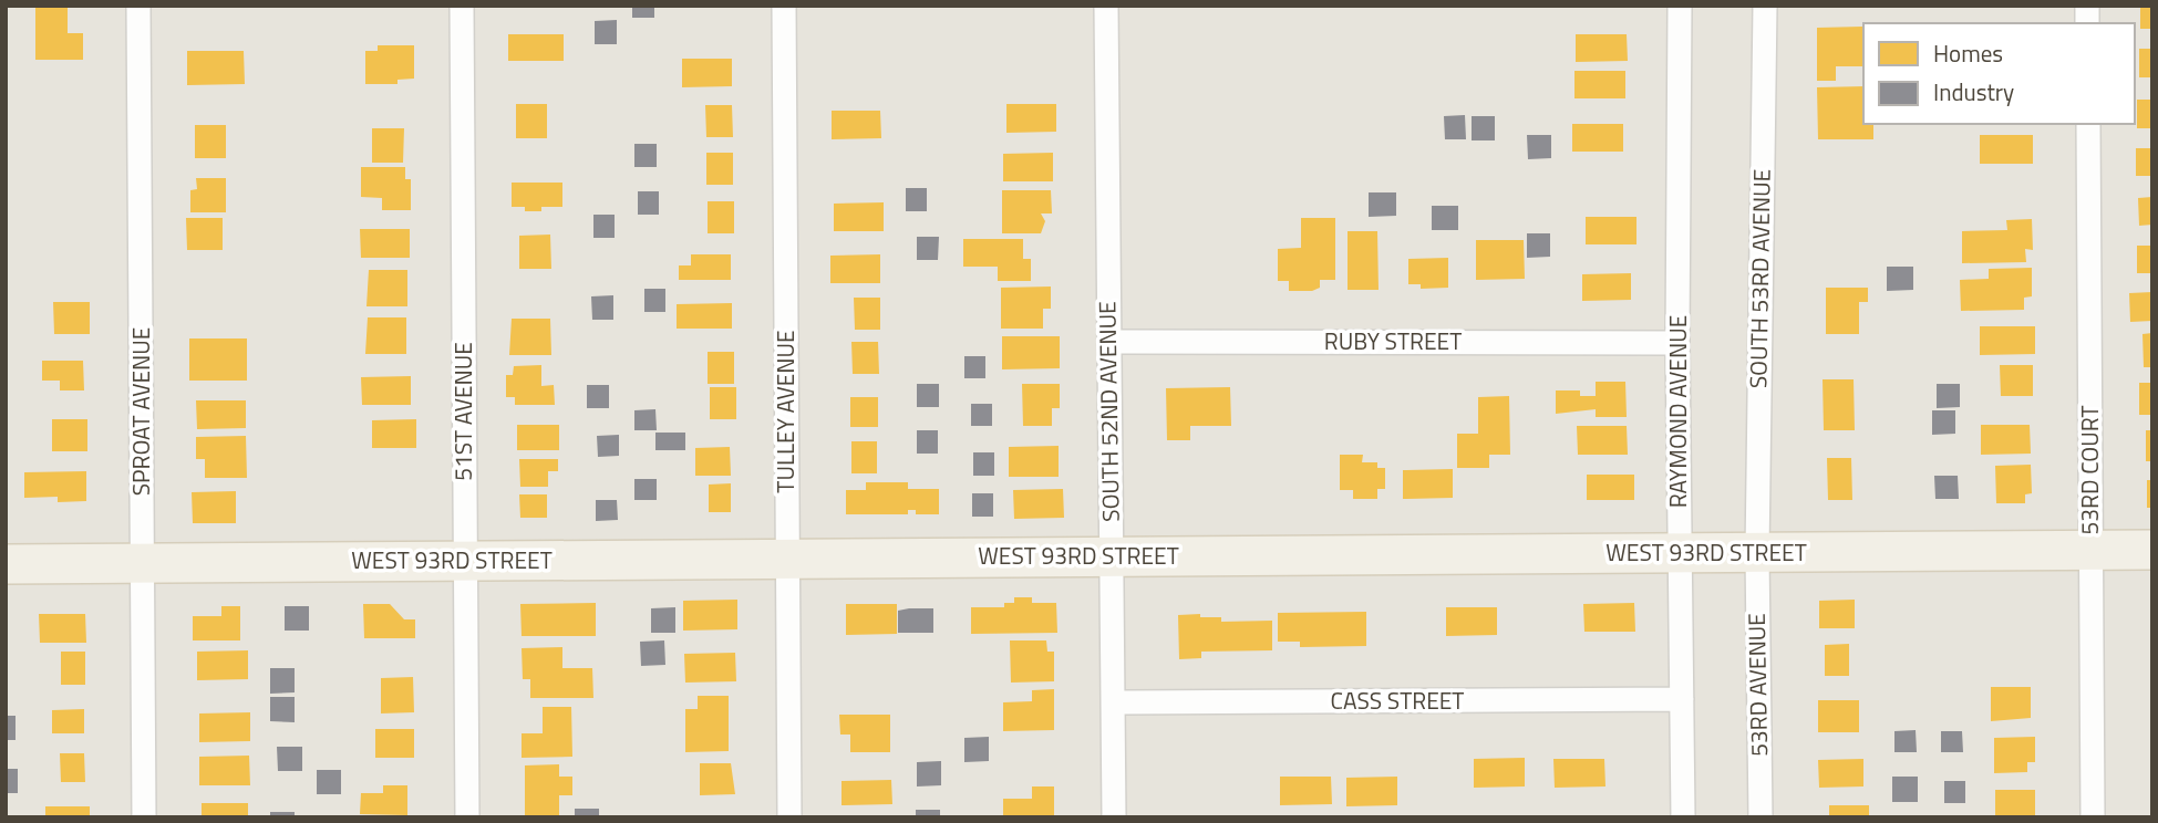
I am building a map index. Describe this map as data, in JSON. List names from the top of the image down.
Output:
{
  "streets": {
    "main road": ["WEST 93RD STREET"],
    "street": [
      "SOUTH 53RD AVENUE",
      "RUBY STREET",
      "SPROAT AVENUE",
      "51ST AVENUE",
      "TULLEY AVENUE",
      "SOUTH 52ND AVENUE",
      "RAYMOND AVENUE",
      "53RD COURT",
      "53RD AVENUE",
      "CASS STREET"
    ]
  },
  "crossings": [
    ["SOUTH 53RD AVENUE", "WEST 93RD STREET"],
    ["SOUTH 53RD AVENUE", "53RD AVENUE"],
    ["RUBY STREET", "SOUTH 52ND AVENUE"],
    ["RUBY STREET", "RAYMOND AVENUE"],
    ["SPROAT AVENUE", "WEST 93RD STREET"],
    ["51ST AVENUE", "WEST 93RD STREET"],
    ["TULLEY AVENUE", "WEST 93RD STREET"],
    ["SOUTH 52ND AVENUE", "WEST 93RD STREET"],
    ["SOUTH 52ND AVENUE", "CASS STREET"],
    ["RAYMOND AVENUE", "WEST 93RD STREET"],
    ["RAYMOND AVENUE", "CASS STREET"],
    ["53RD COURT", "WEST 93RD STREET"],
    ["WEST 93RD STREET", "53RD AVENUE"]
  ],
  "legend": ["Homes", "Industry"]
}
